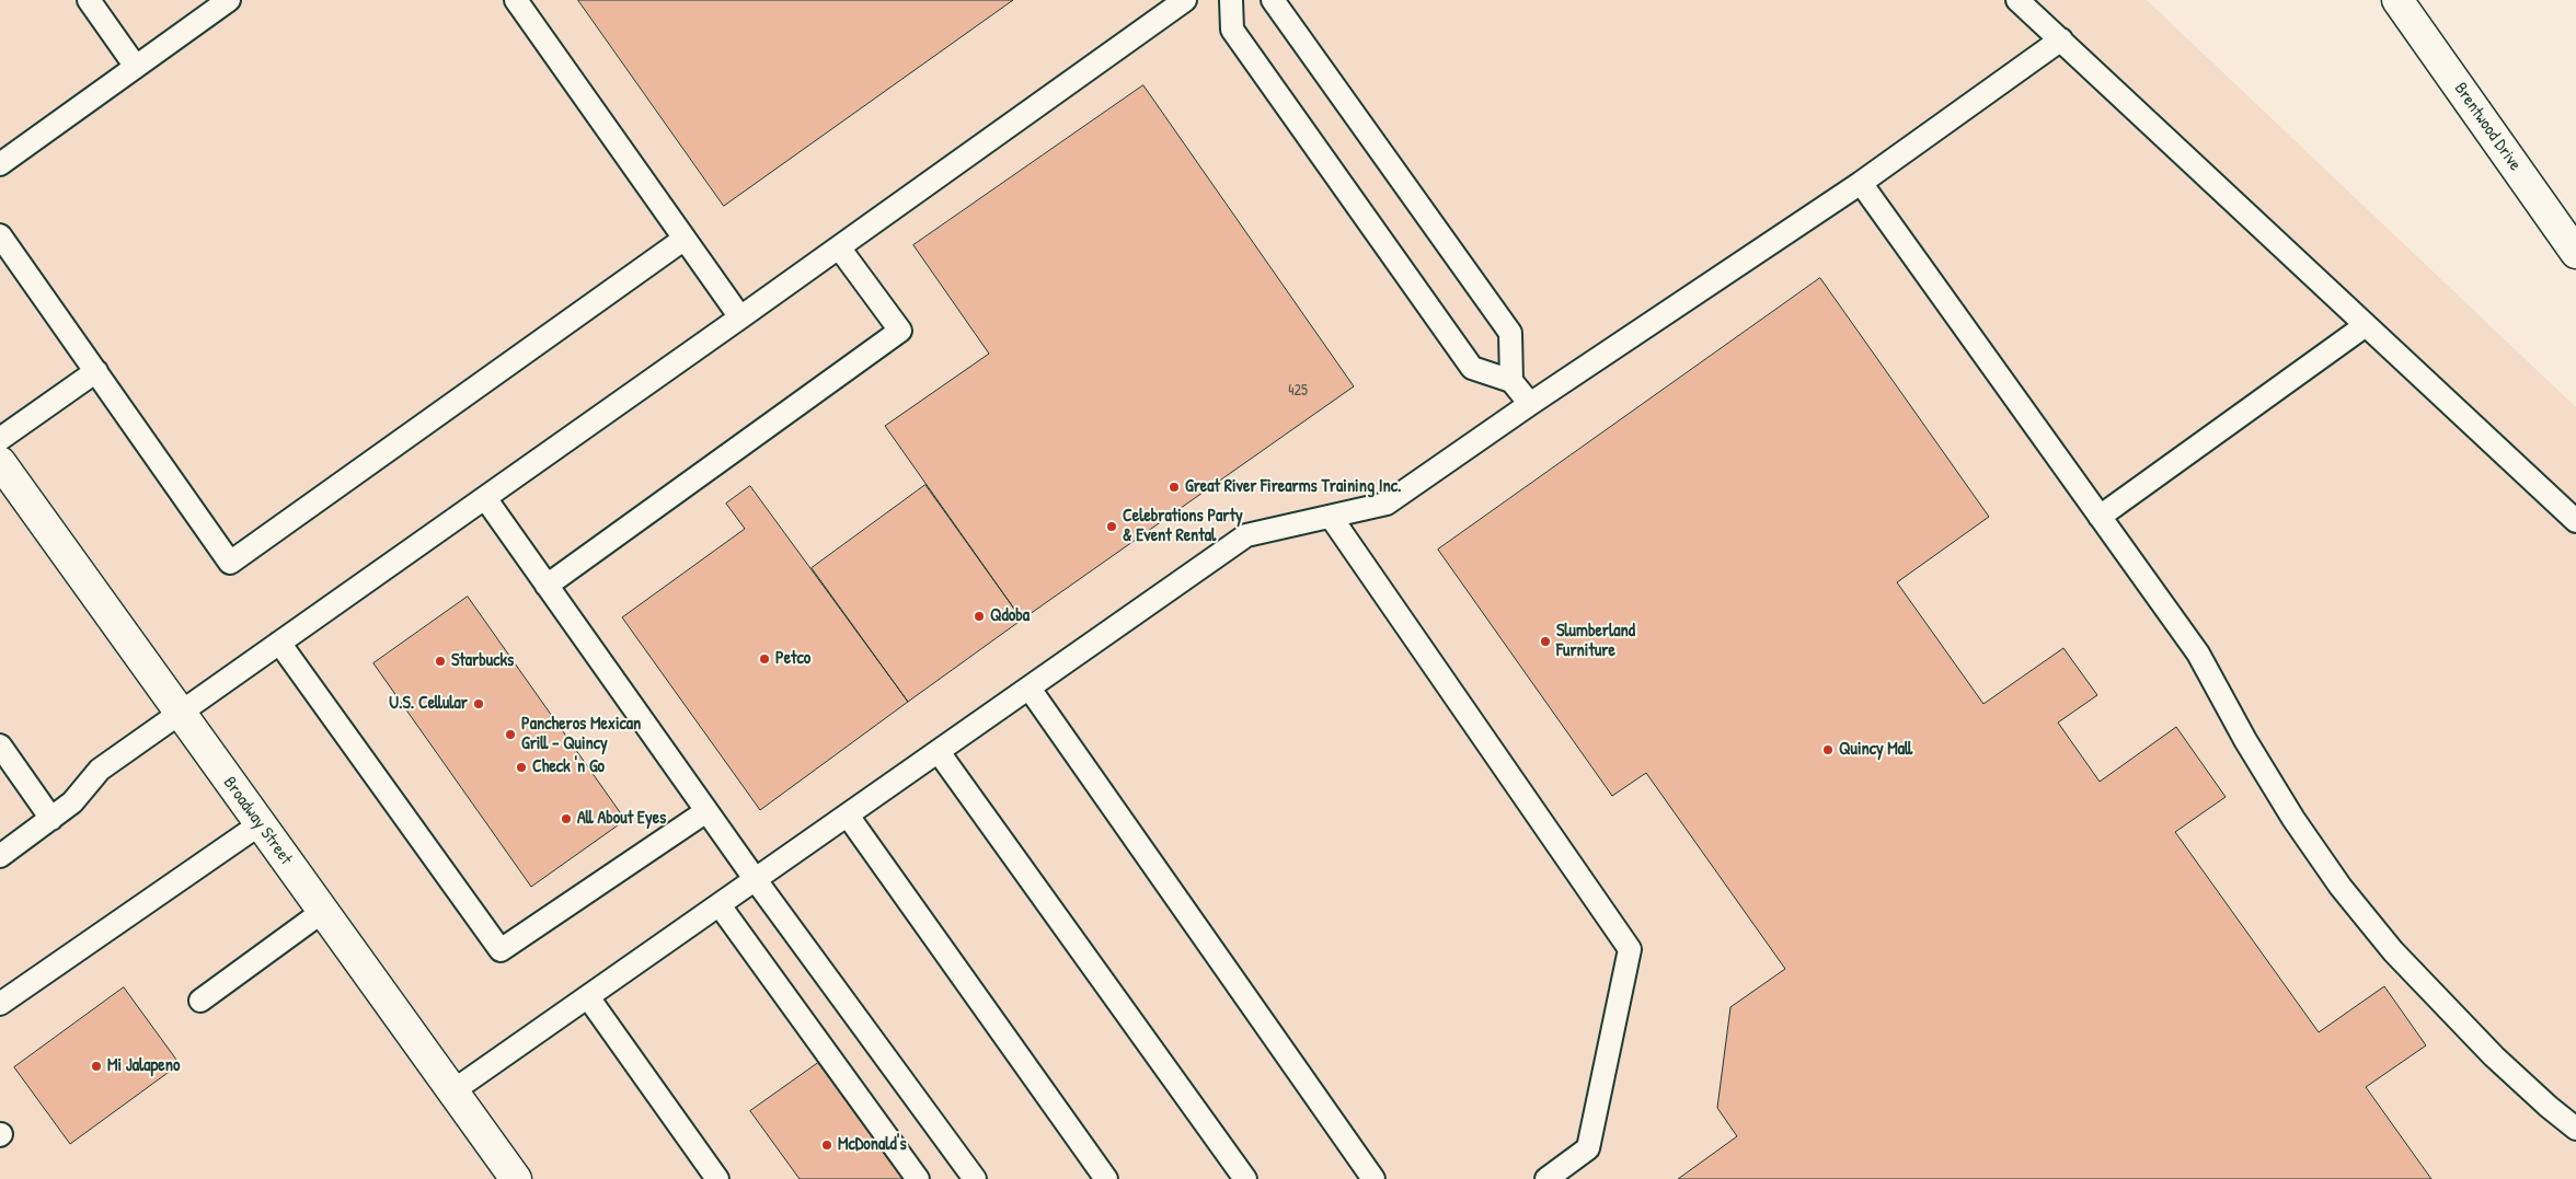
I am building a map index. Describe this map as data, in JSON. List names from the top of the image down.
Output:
{
  "streets": {
    "main road": ["Brentwood Drive", "Broadway Street"]
  },
  "places": [
    "Great River Firearms Training Inc.",
    "Celebrations Party & Event Rental",
    "Qdoba",
    "Slumberland Furniture",
    "Petco",
    "Starbucks",
    "U.S. Cellular",
    "Pancheros Mexican Grill - Quincy",
    "Quincy Mall",
    "Check 'n Go",
    "All About Eyes",
    "Mi Jalapeno",
    "McDonald's"
  ],
  "house_numbers": ["425"]
}
